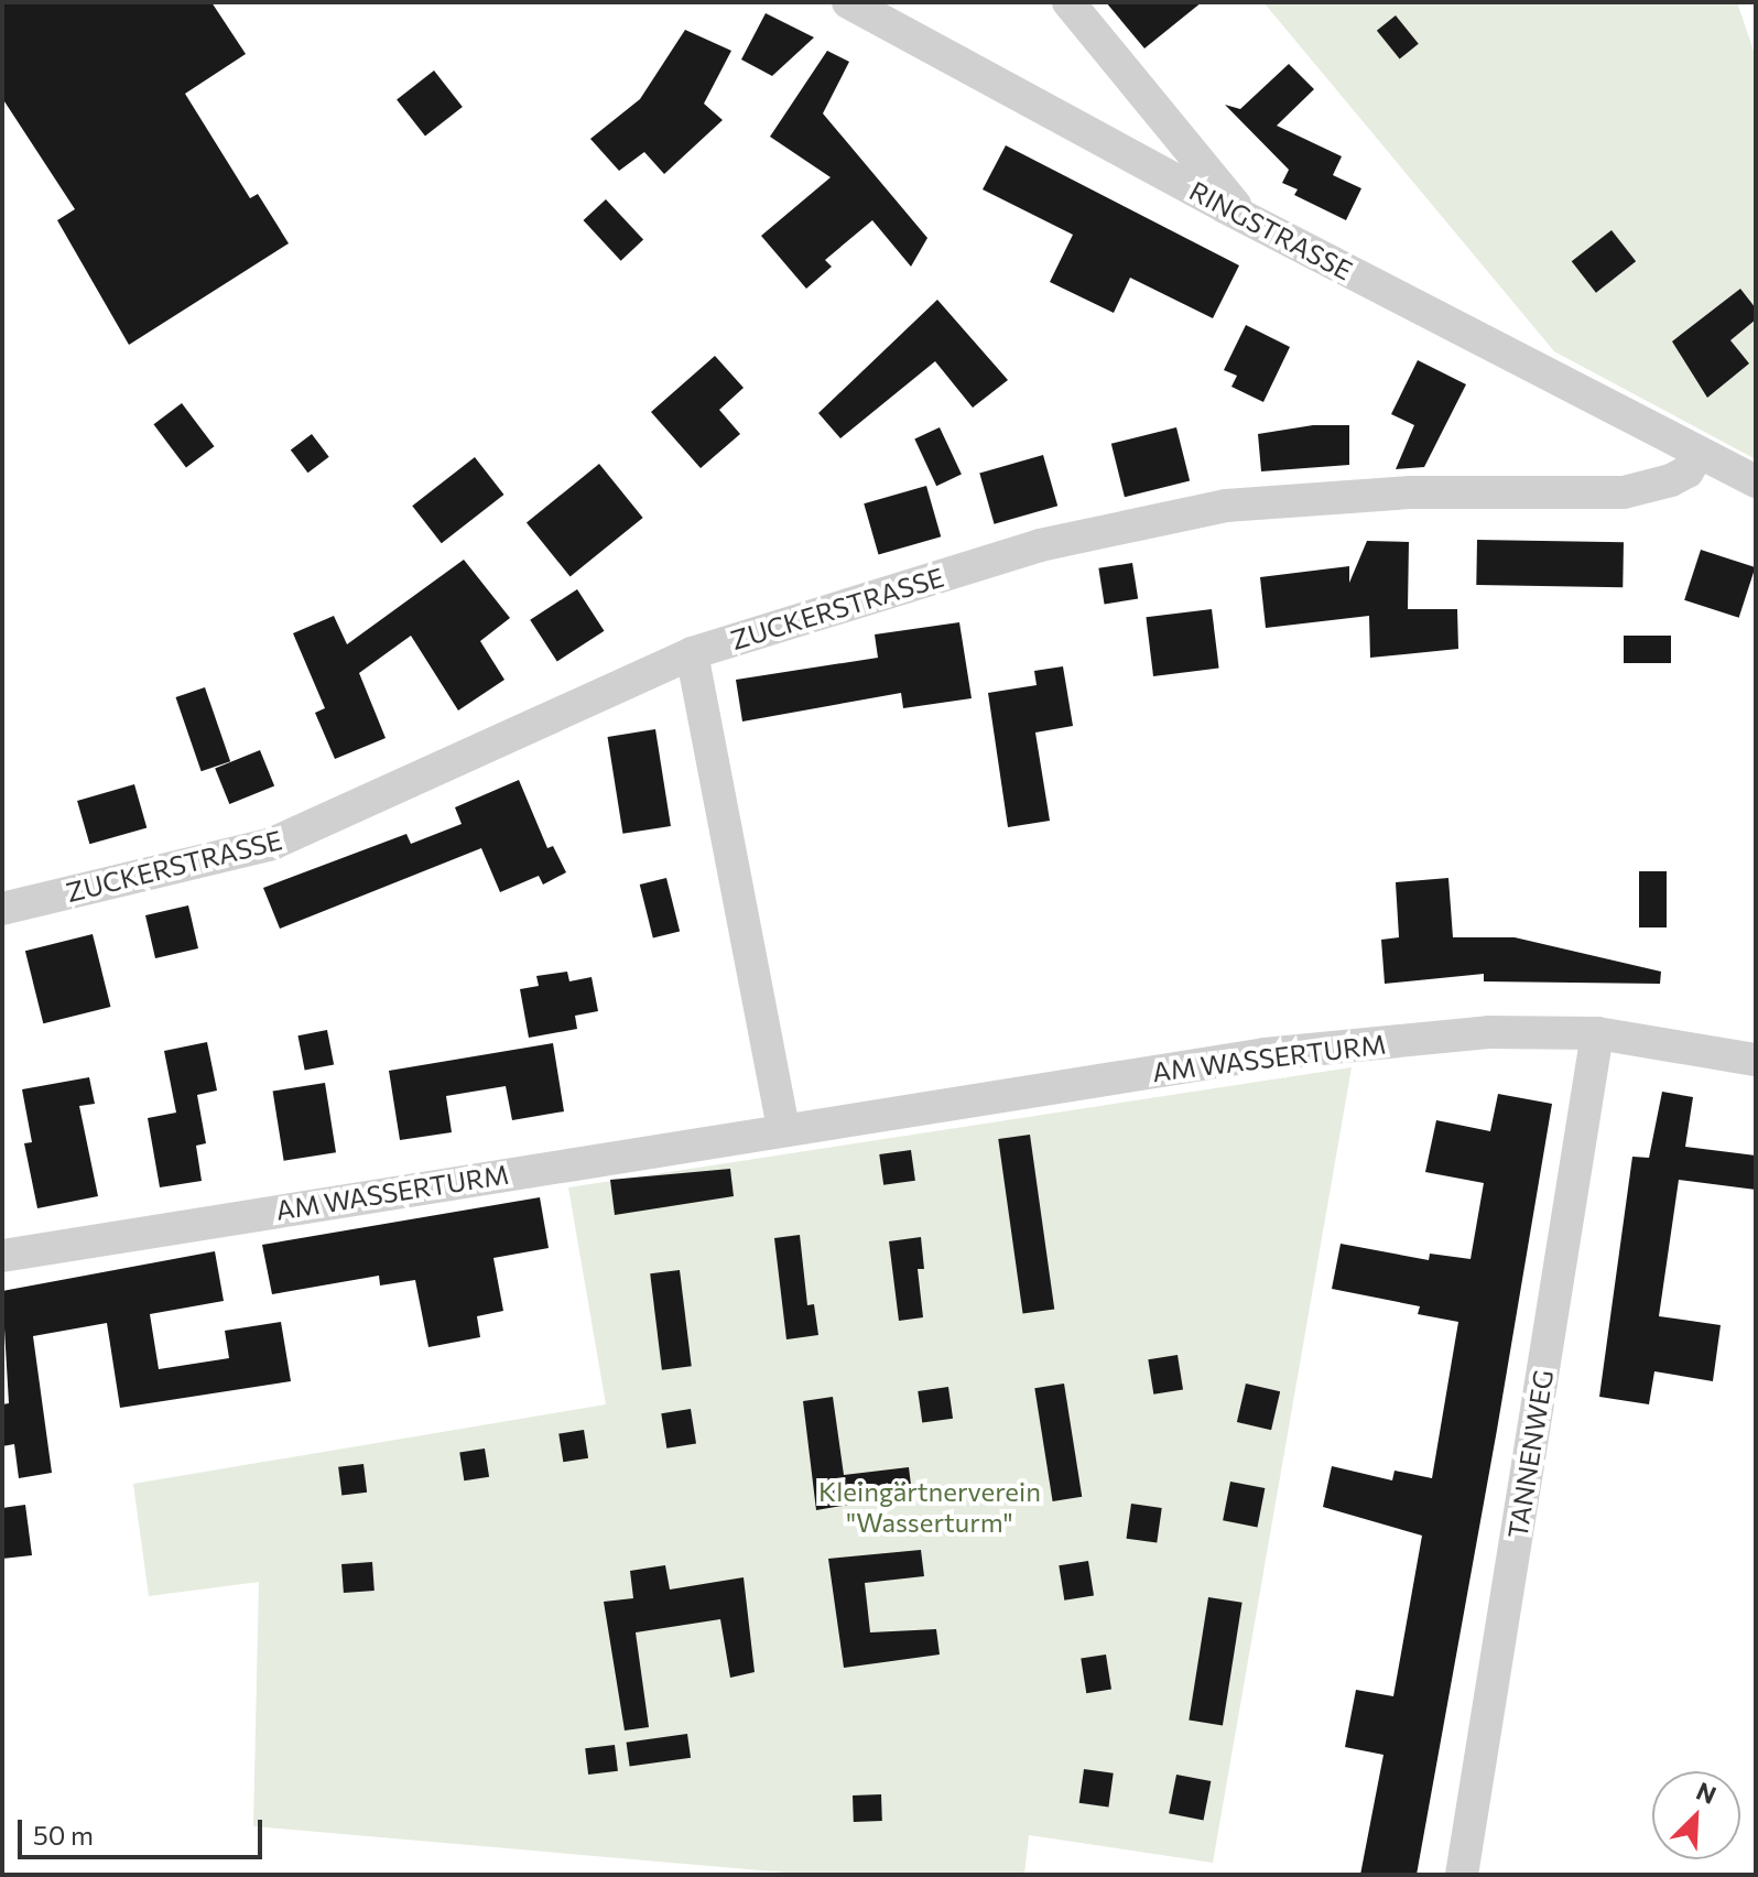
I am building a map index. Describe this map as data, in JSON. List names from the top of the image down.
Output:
{
  "streets": {
    "street": [
      "RINGSTRASSE",
      "ZUCKERSTRASSE",
      "AM WASSERTURM",
      "TANNENWEG"
    ]
  },
  "crossings": [
    ["RINGSTRASSE", "ZUCKERSTRASSE"],
    ["AM WASSERTURM", "TANNENWEG"]
  ],
  "parks": ["Kleingärtnerverein \"Wasserturm\""],
  "scale_bar": "50 m",
  "north": "top right"
}
